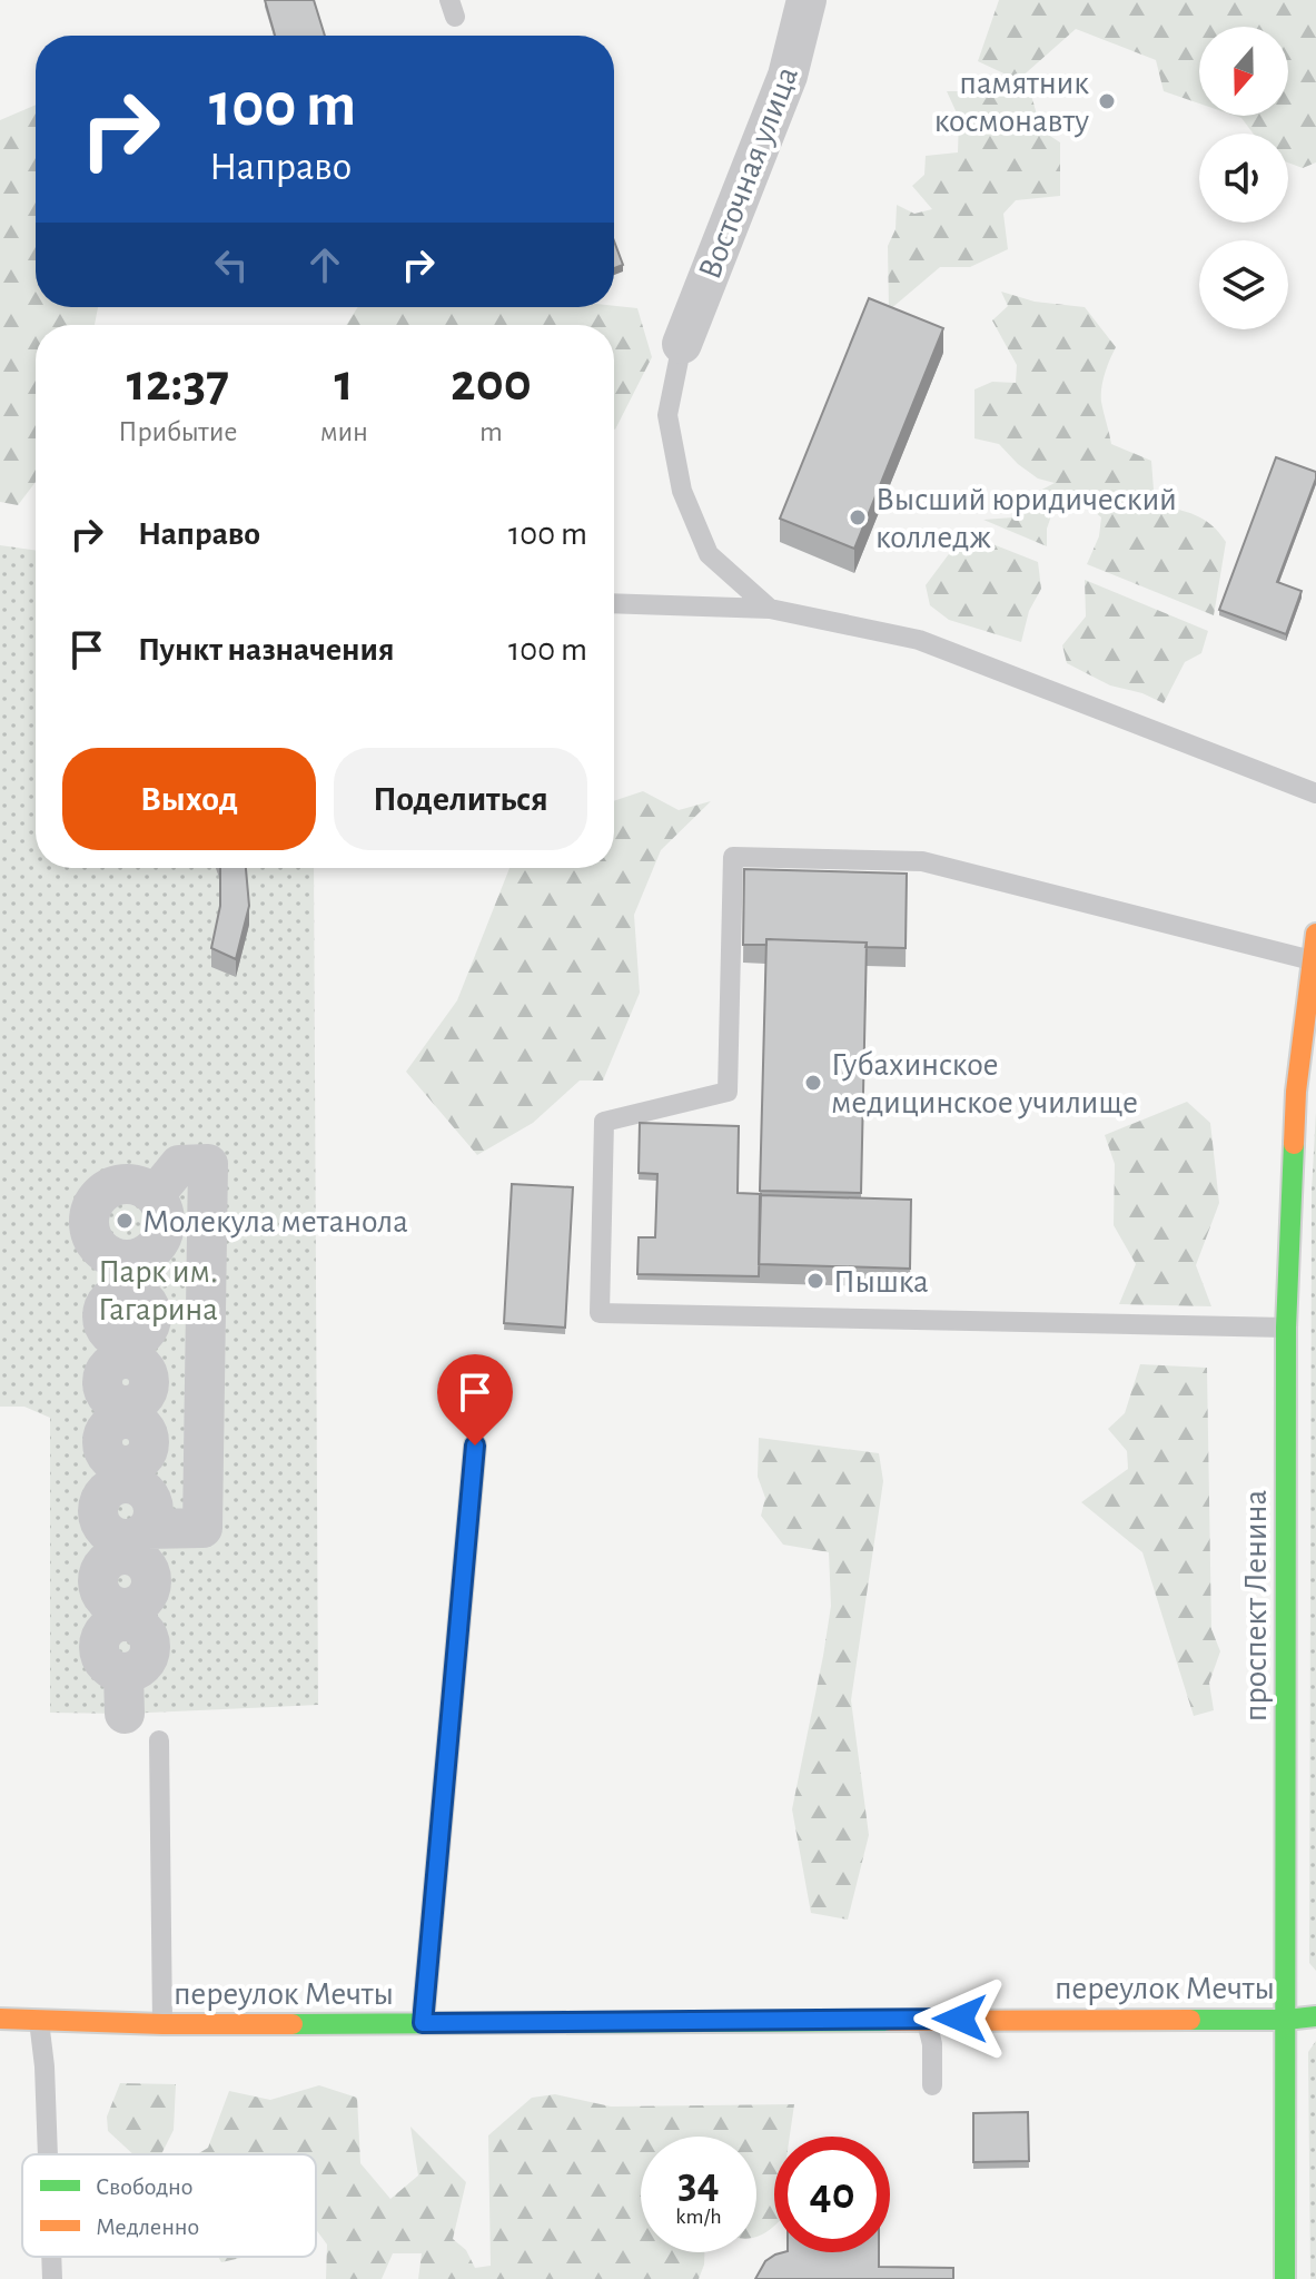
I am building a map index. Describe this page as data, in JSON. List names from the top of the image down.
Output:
{
  "streets": {
    "street": ["Восточная улица", "проспект Ленина", "переулок Мечты"]
  },
  "crossings": [
    ["проспект Ленина", "переулок Мечты"]
  ],
  "parks": ["Парк им. Гагарина"],
  "places": [
    "памятник космонавту",
    "Высший юридический колледж",
    "Губахинское медицинское училище",
    "Молекула метанола",
    "Пышка"
  ],
  "legend": ["Свободно", "Медленно"],
  "north": "bottom",
  "page": {
    "turn": ["100 m", "Направо"],
    "eta": [
      "12:37",
      "Прибытие",
      "1",
      "мин",
      "200",
      "m"
    ],
    "list": [
      {
        "name": "Направо",
        "value": "100 m"
      },
      {
        "name": "Пункт назначения",
        "value": "100 m"
      }
    ],
    "buttons": ["Выход", "Поделиться"],
    "speed": "34 km/h",
    "limit": "40"
  }
}
